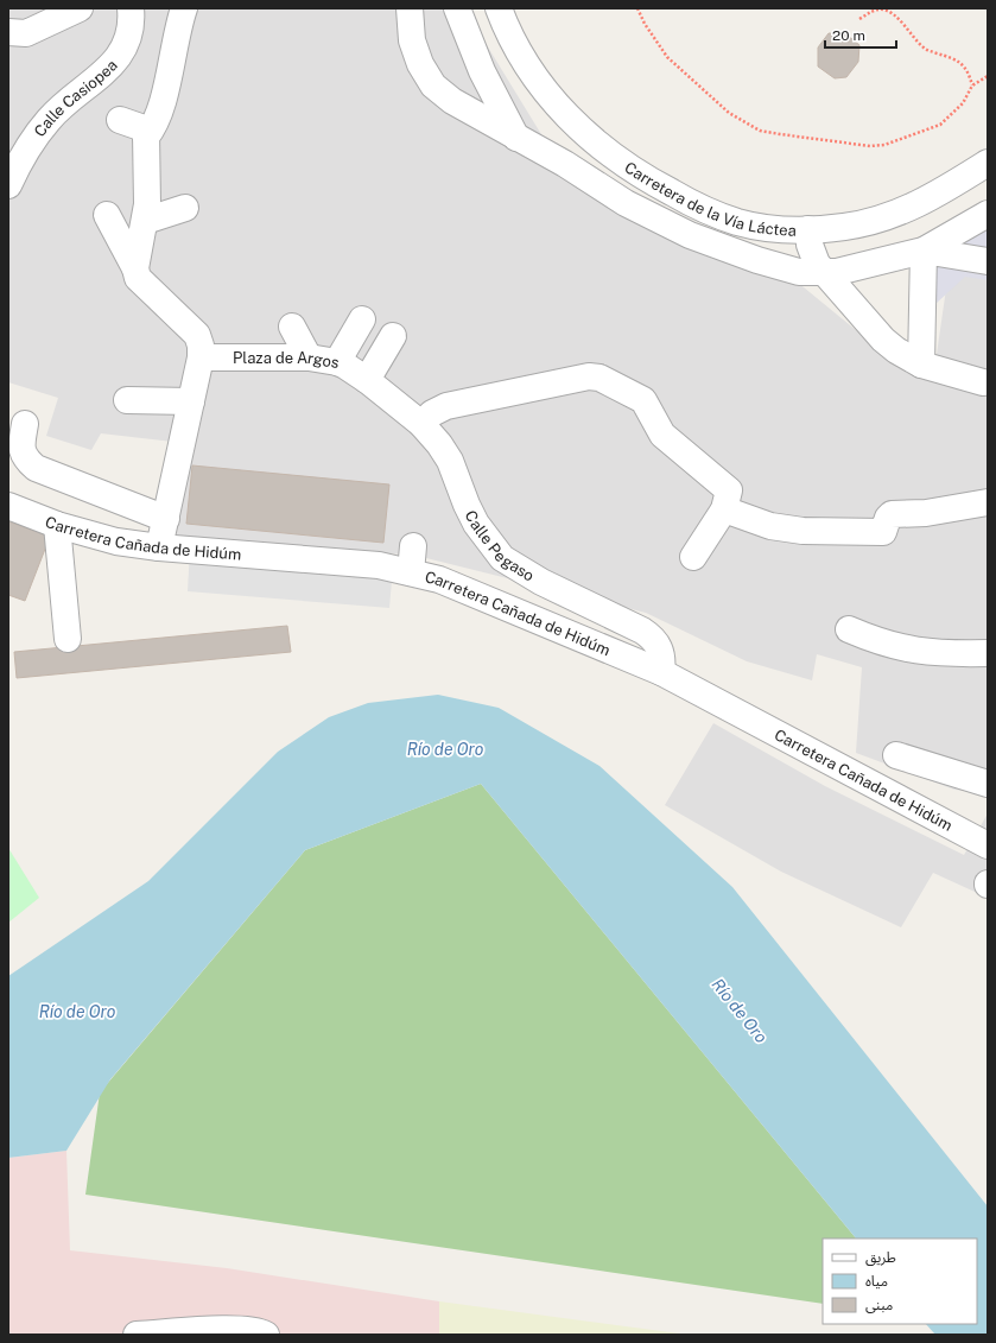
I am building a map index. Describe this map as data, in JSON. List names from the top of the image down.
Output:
{
  "streets": {
    "street": [
      "Calle Casiopea",
      "Carretera de la Vía Láctea",
      "Plaza de Argos",
      "Carretera Cañada de Hidúm",
      "Calle Pegaso"
    ]
  },
  "crossings": [
    ["Plaza de Argos", "Calle Pegaso"],
    ["Carretera Cañada de Hidúm", "Calle Pegaso"]
  ],
  "water": ["Río de Oro"],
  "legend": ["طريق", "مياه", "مبنى"],
  "scale_bar": "20 m"
}
